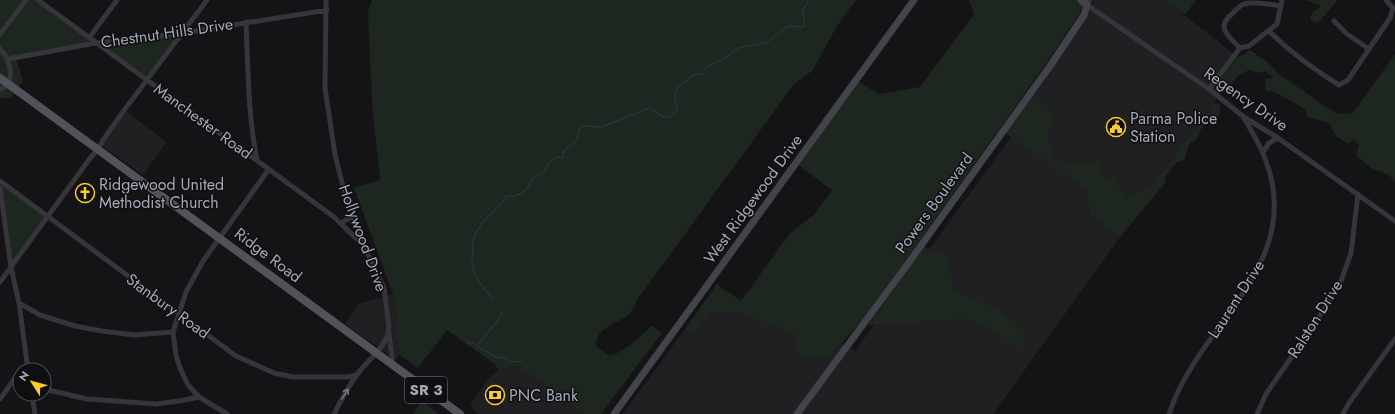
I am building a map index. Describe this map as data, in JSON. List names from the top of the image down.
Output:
{
  "streets": {
    "main road": [
      "Regency Drive",
      "West Ridgewood Drive",
      "Powers Boulevard",
      "Ridge Road",
      "SR 3"
    ],
    "street": [
      "Chestnut Hills Drive",
      "Manchester Road",
      "Hollywood Drive",
      "Laurent Drive",
      "Stanbury Road",
      "Ralston Drive"
    ]
  },
  "crossings": [
    ["Chestnut Hills Drive", "Manchester Road"],
    ["Chestnut Hills Drive", "Hollywood Drive"],
    ["Regency Drive", "Powers Boulevard"],
    ["Regency Drive", "Laurent Drive"],
    ["Regency Drive", "Ralston Drive"],
    ["Manchester Road", "Hollywood Drive"],
    ["Hollywood Drive", "Ridge Road"]
  ],
  "places": {
    "public building": ["Parma Police Station"],
    "church": ["Ridgewood United Methodist Church"],
    "bank": ["PNC Bank"]
  },
  "north": "top left"
}
